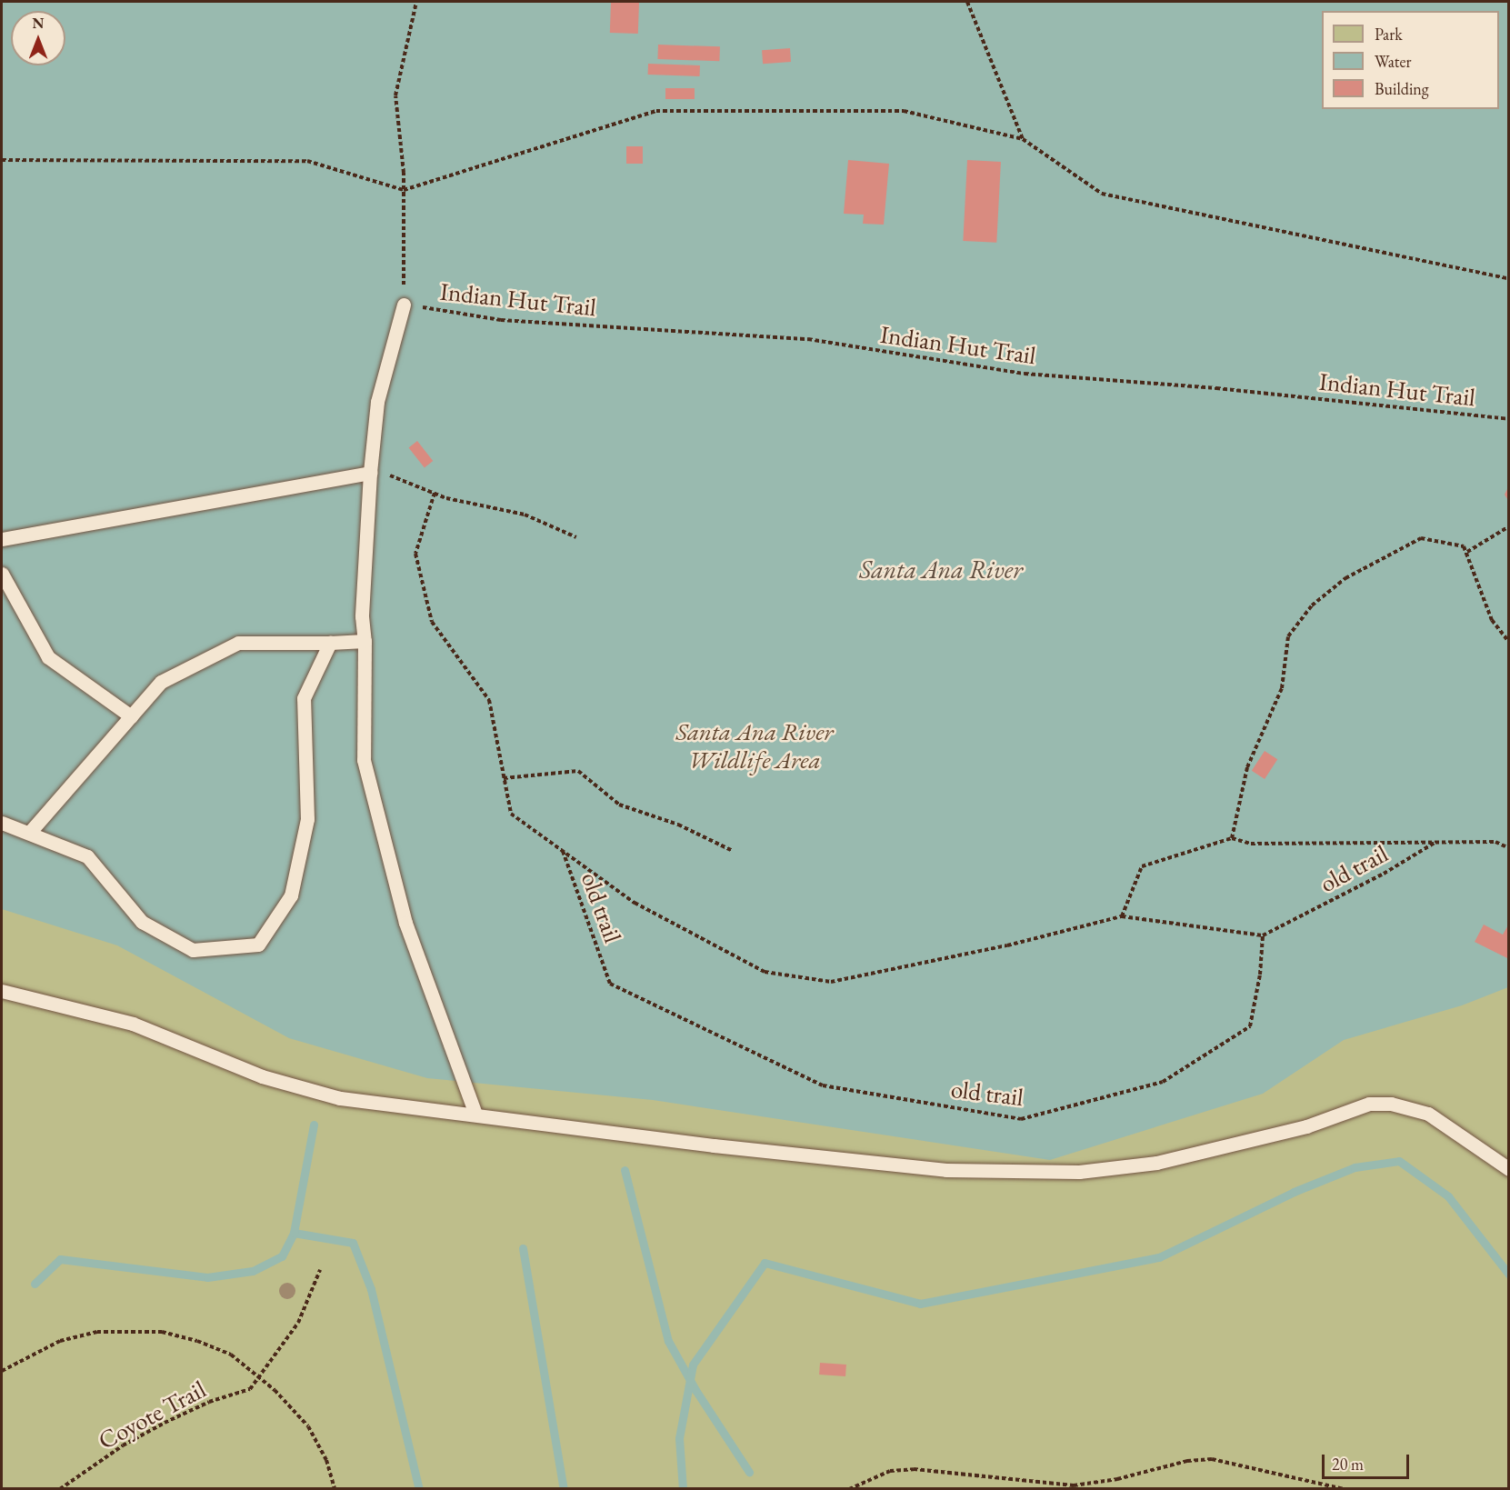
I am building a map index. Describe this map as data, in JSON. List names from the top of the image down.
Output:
{
  "streets": {
    "path": ["Indian Hut Trail", "old trail", "Coyote Trail"]
  },
  "water": ["Santa Ana River"],
  "parks": ["Santa Ana River Wildlife Area"],
  "legend": ["Park", "Water", "Building"],
  "scale_bar": "20 m",
  "north": "top"
}
